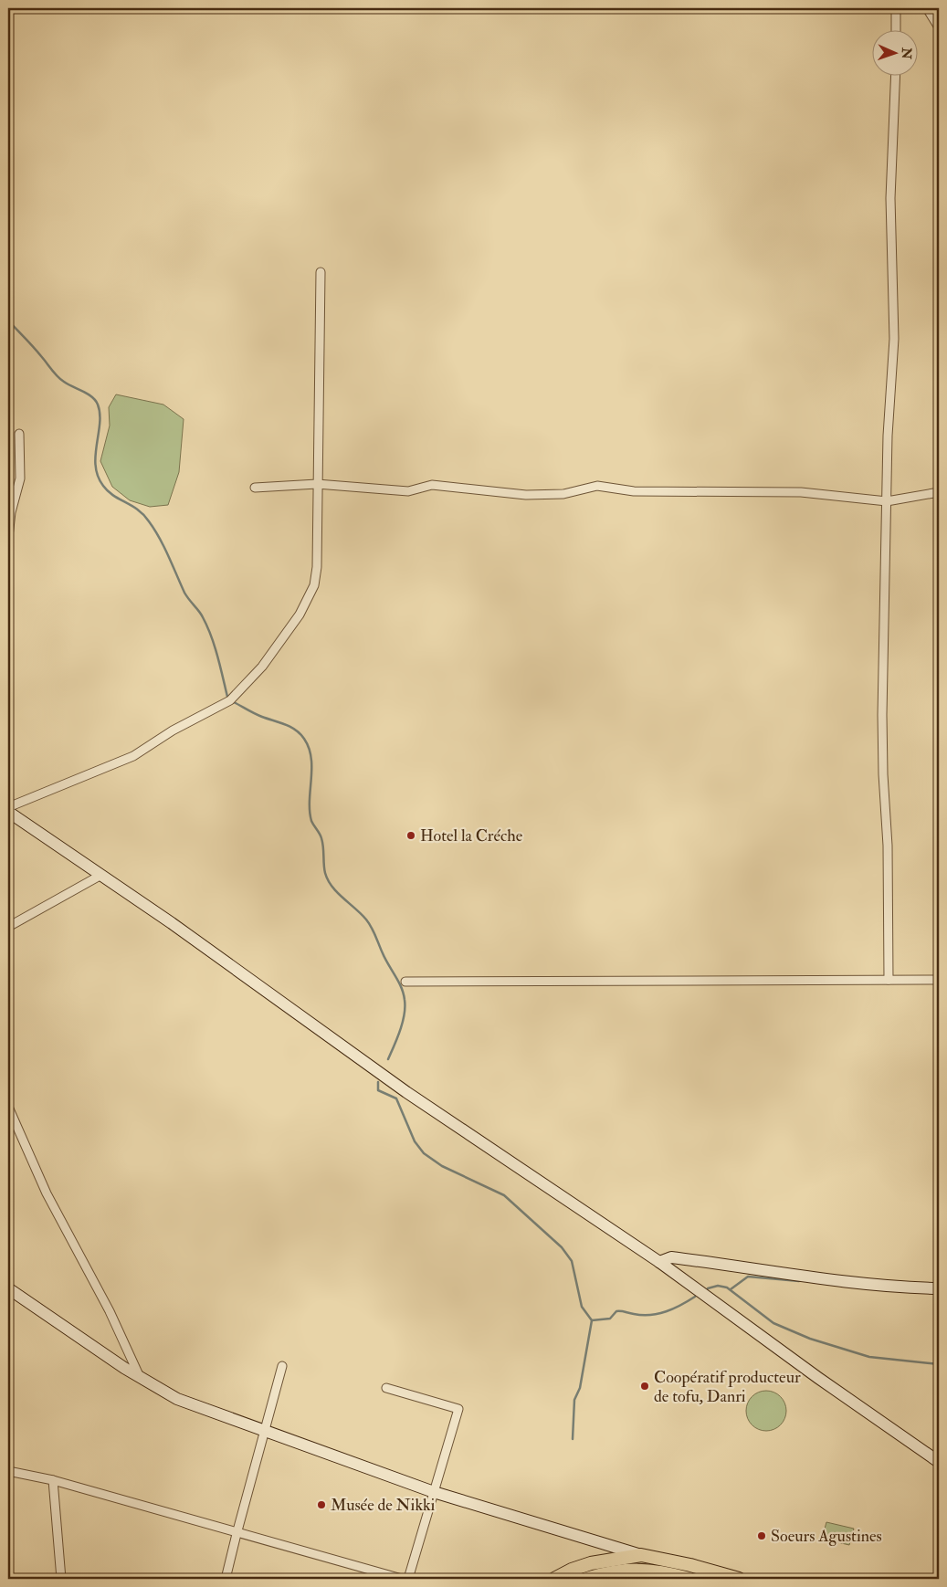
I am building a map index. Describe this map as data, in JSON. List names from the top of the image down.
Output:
{
  "places": [
    "Hotel la Créche",
    "Coopératif producteur de tofu, Danri",
    "Musée de Nikki",
    "Soeurs Agustines"
  ],
  "north": "right"
}
